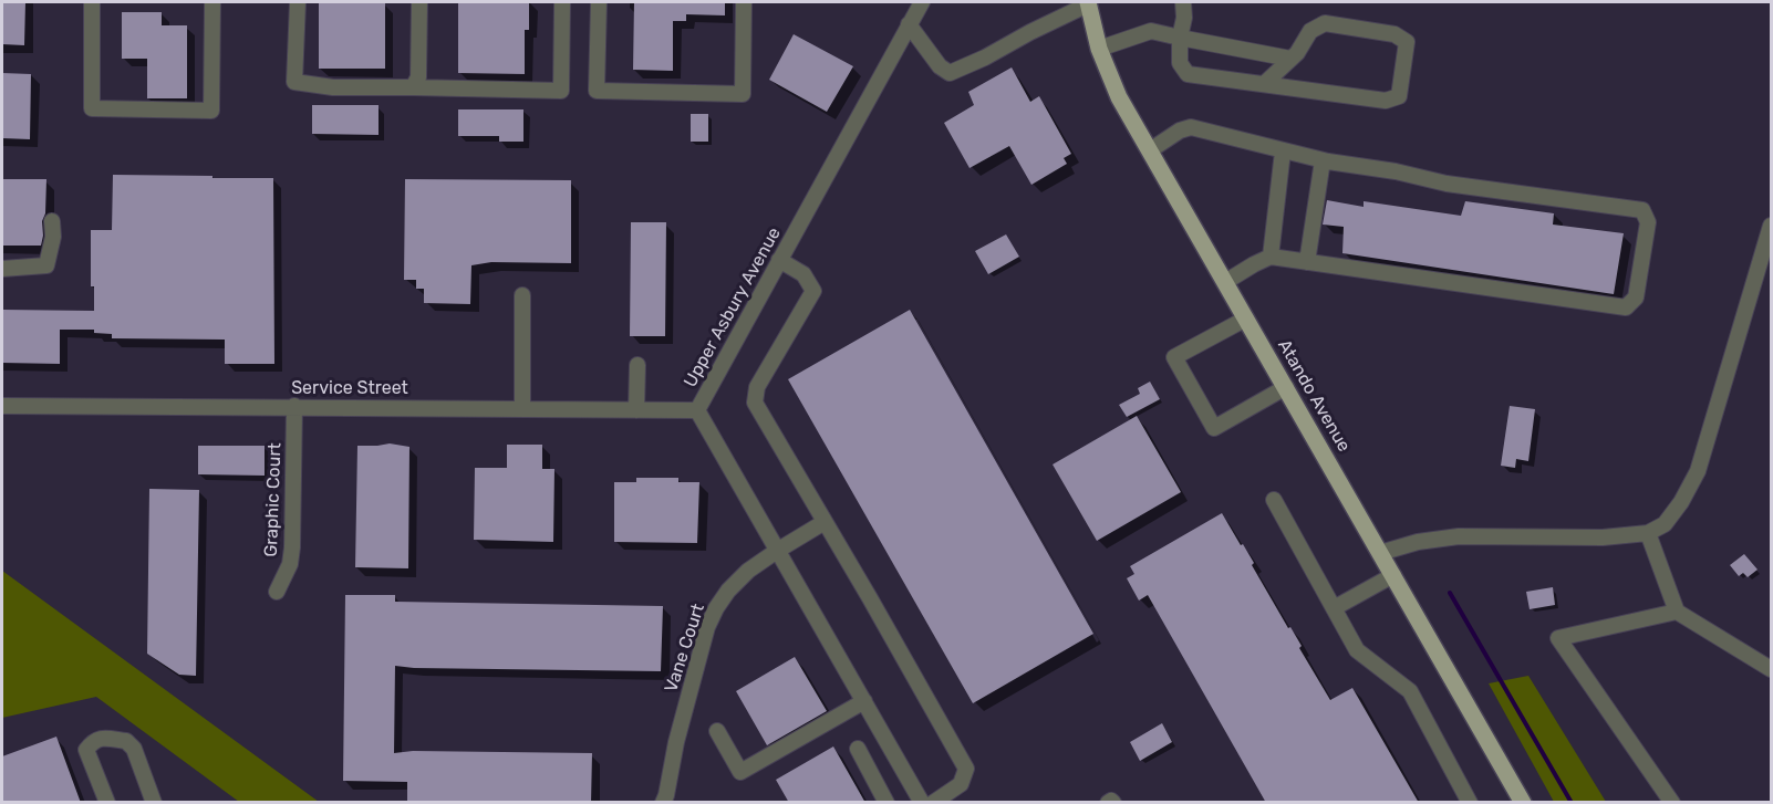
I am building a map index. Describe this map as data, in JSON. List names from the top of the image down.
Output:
{
  "streets": {
    "main road": ["Atando Avenue"],
    "street": [
      "Upper Asbury Avenue",
      "Service Street",
      "Graphic Court",
      "Vane Court"
    ]
  },
  "crossings": [
    ["Upper Asbury Avenue", "Service Street"],
    ["Upper Asbury Avenue", "Vane Court"],
    ["Service Street", "Graphic Court"]
  ]
}
